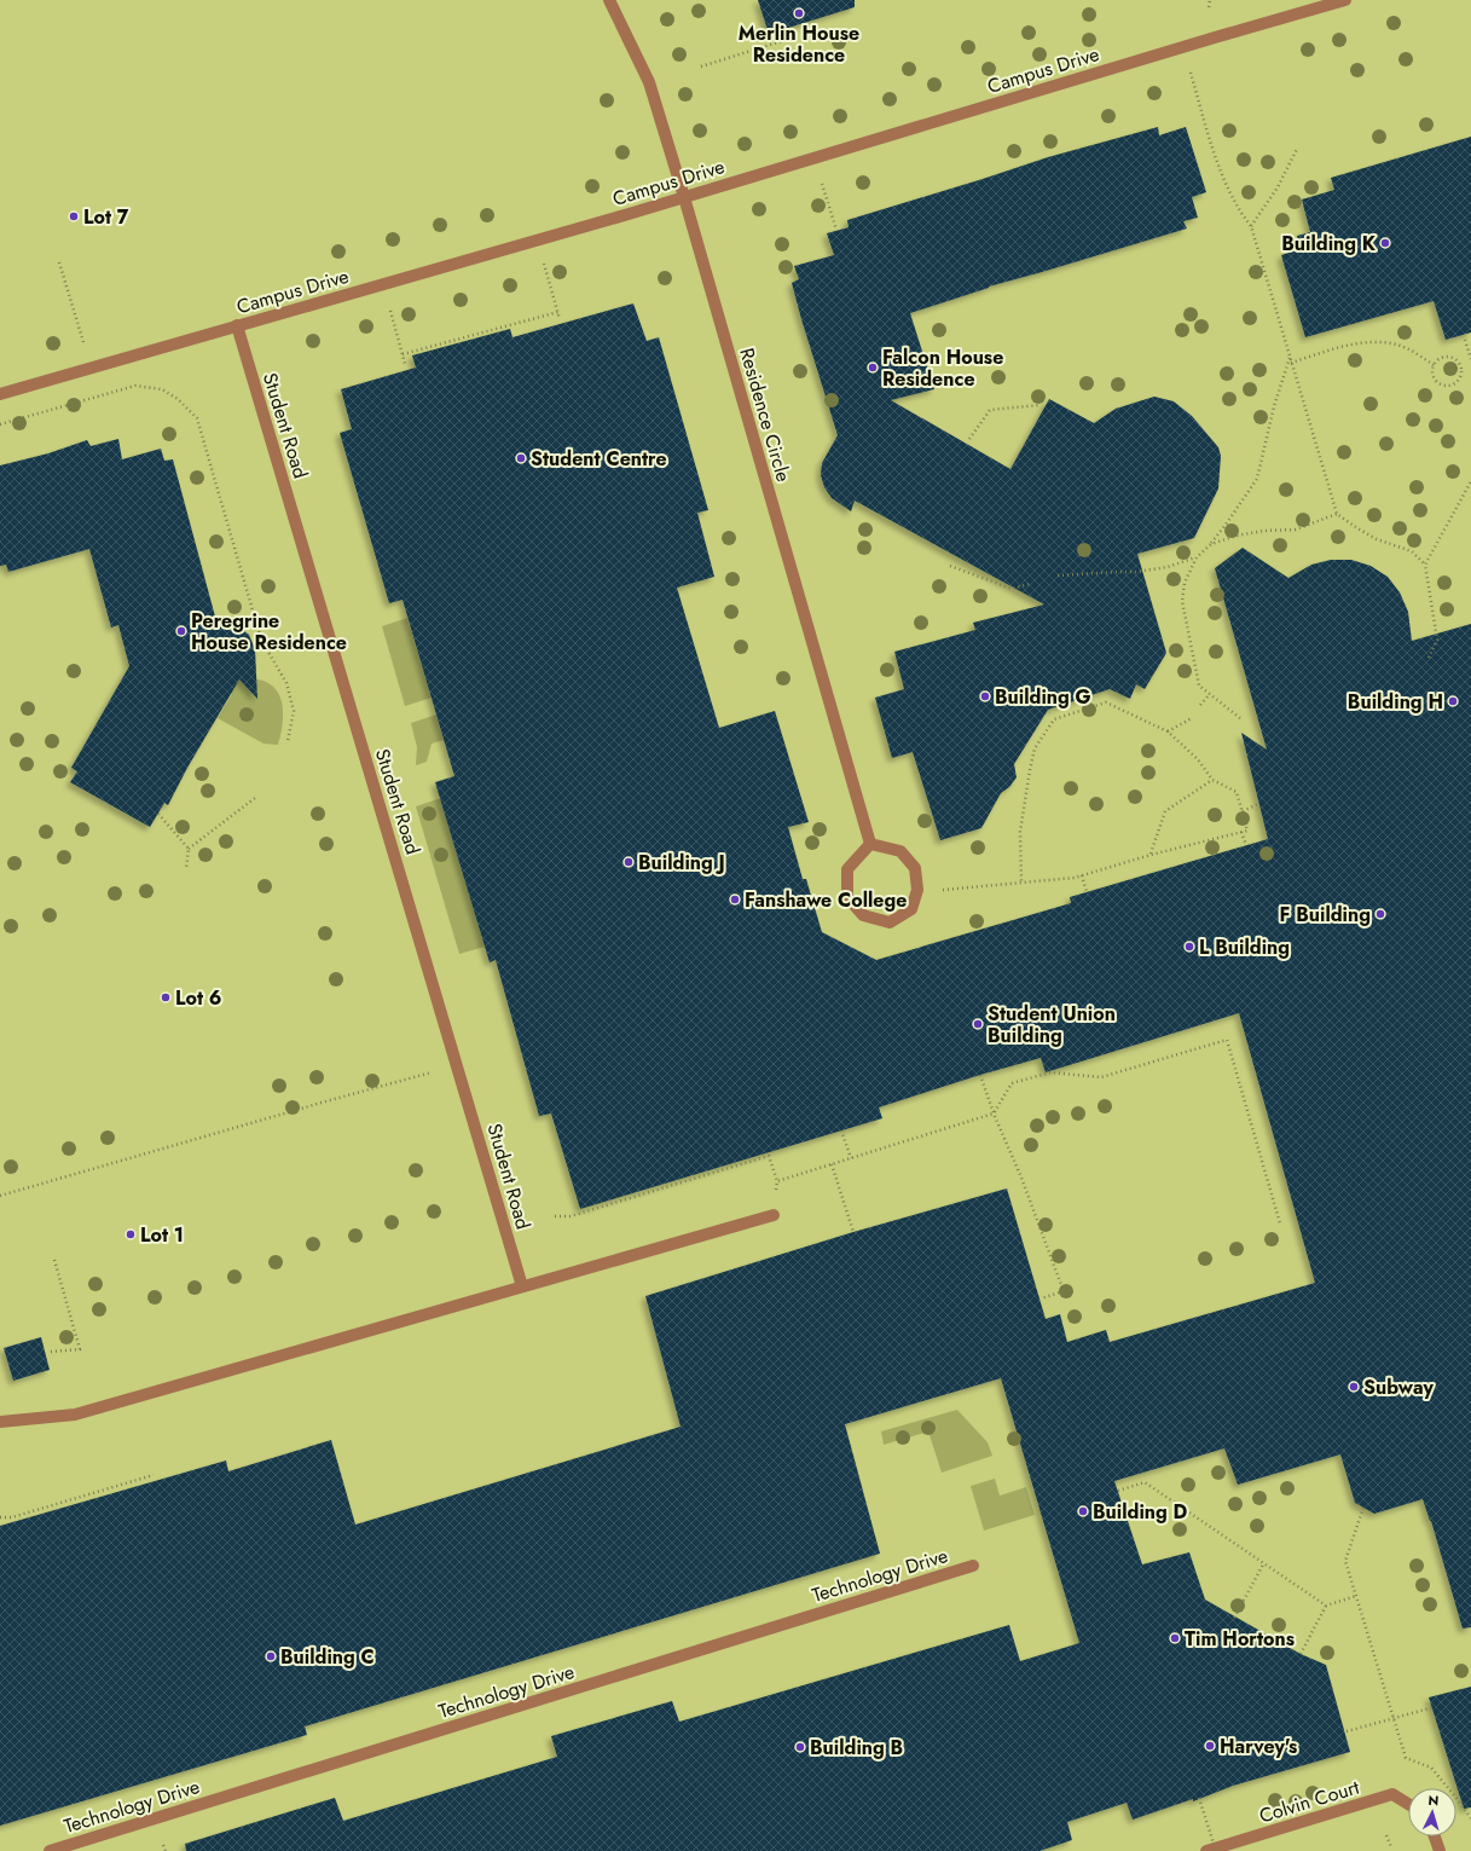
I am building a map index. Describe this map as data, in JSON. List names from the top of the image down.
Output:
{
  "streets": {
    "lane": [
      "Campus Drive",
      "Residence Circle",
      "Student Road",
      "Technology Drive",
      "Colvin Court"
    ]
  },
  "crossings": [
    ["Campus Drive", "Residence Circle"],
    ["Campus Drive", "Student Road"]
  ],
  "places": [
    "Merlin House Residence",
    "Lot 7",
    "Building K",
    "Falcon House Residence",
    "Student Centre",
    "Peregrine House Residence",
    "Building G",
    "Building H",
    "Building J",
    "Fanshawe College",
    "F Building",
    "L Building",
    "Lot 6",
    "Student Union Building",
    "Lot 1",
    "Subway",
    "Building D",
    "Tim Hortons",
    "Building C",
    "Harvey's",
    "Building B"
  ],
  "north": "top"
}
